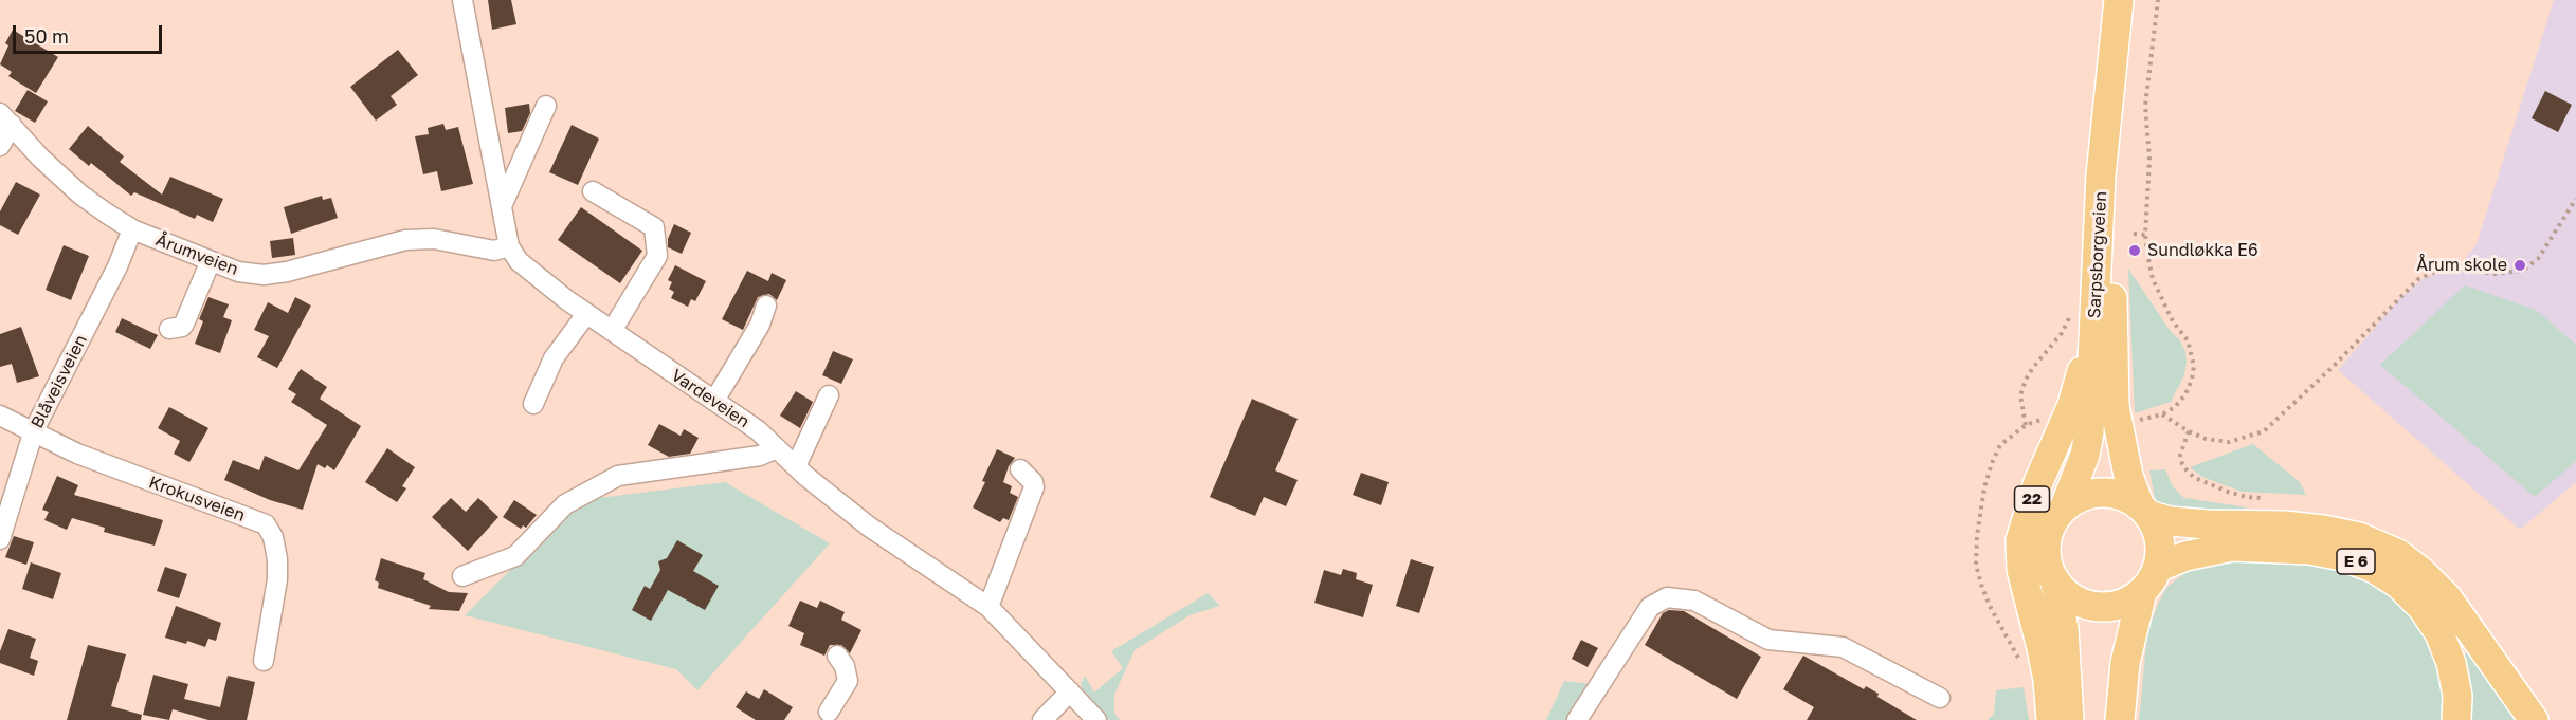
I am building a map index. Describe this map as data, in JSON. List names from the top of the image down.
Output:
{
  "streets": {
    "highway": ["Sarpsborgveien", "22", "E 6"],
    "street": [
      "Årumveien",
      "Blåveisveien",
      "Vardeveien",
      "Krokusveien"
    ]
  },
  "crossings": [
    ["Årumveien", "Blåveisveien"],
    ["Årumveien", "Vardeveien"],
    ["Sarpsborgveien", "22"],
    ["Sarpsborgveien", "E 6"],
    ["Blåveisveien", "Krokusveien"],
    ["22", "E 6"]
  ],
  "places": ["Sundløkka E6", "Årum skole"],
  "scale_bar": "50 m"
}
